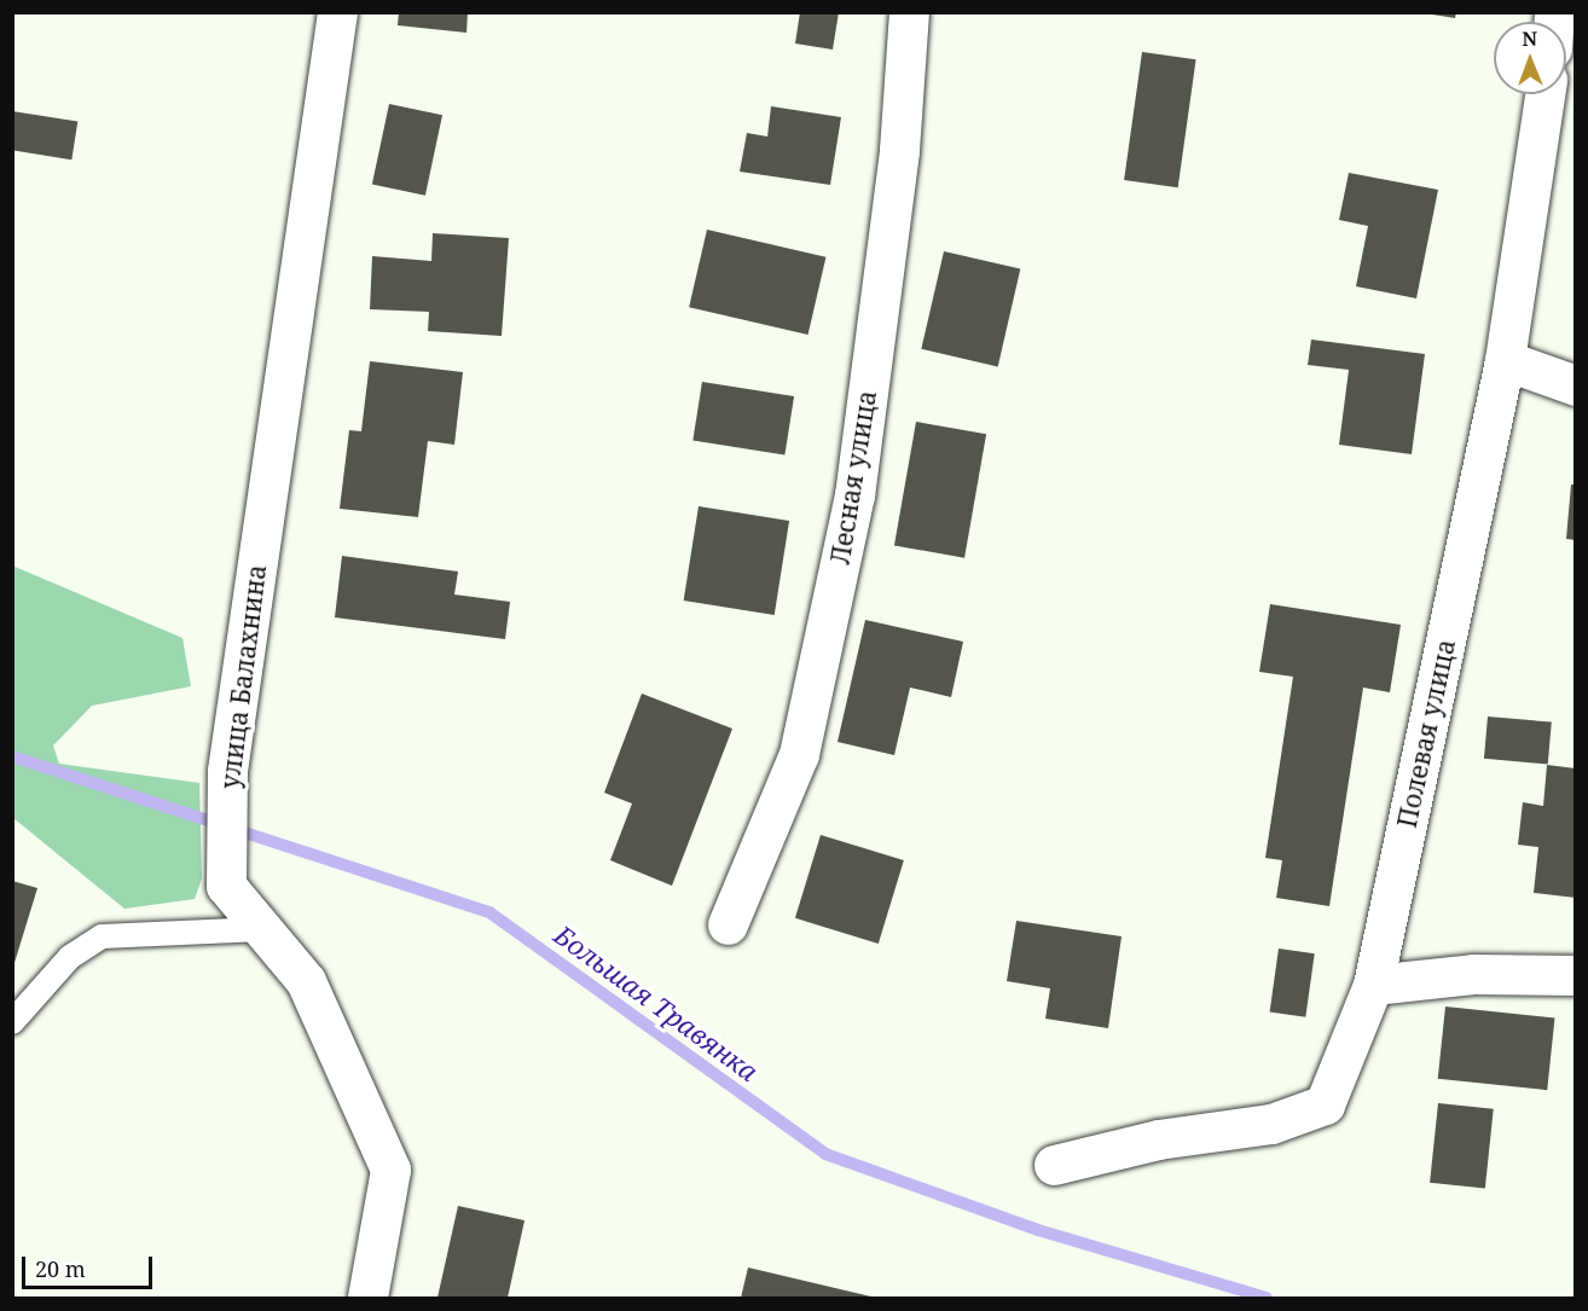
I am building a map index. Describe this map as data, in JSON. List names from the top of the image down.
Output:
{
  "streets": {
    "street": ["Лесная улица", "улица Балахнина", "Полевая улица"]
  },
  "water": ["Большая Травянка"],
  "scale_bar": "20 m",
  "north": "top"
}
